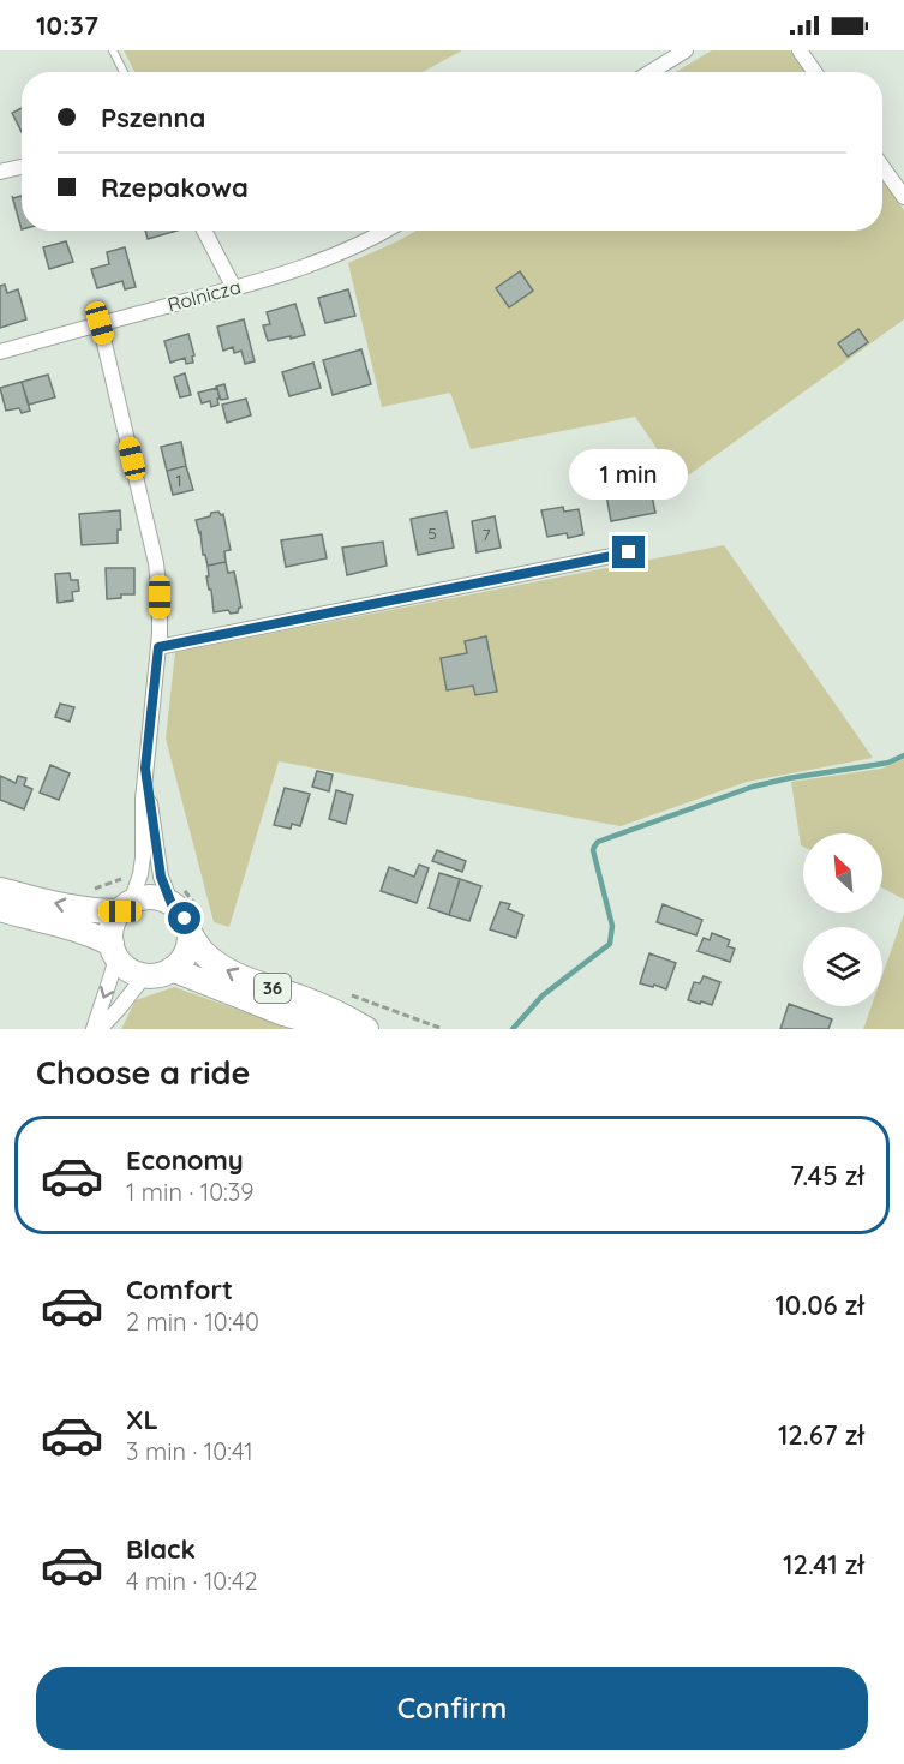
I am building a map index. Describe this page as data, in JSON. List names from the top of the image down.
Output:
{
  "streets": {
    "main road": ["36"],
    "street": ["Rolnicza"]
  },
  "house_numbers": ["1", "5", "7"],
  "north": "top left",
  "page": {
    "status": "10:37",
    "banner": ["Pszenna", "Rzepakowa"],
    "bubble": "1 min",
    "heading": "Choose a ride",
    "list": [
      {
        "name": "Economy",
        "note": "1 min · 10:39",
        "value": "7.45 zł"
      },
      {
        "name": "Comfort",
        "note": "2 min · 10:40",
        "value": "10.06 zł"
      },
      {
        "name": "XL",
        "note": "3 min · 10:41",
        "value": "12.67 zł"
      },
      {
        "name": "Black",
        "note": "4 min · 10:42",
        "value": "12.41 zł"
      }
    ],
    "buttons": "Confirm"
  }
}
